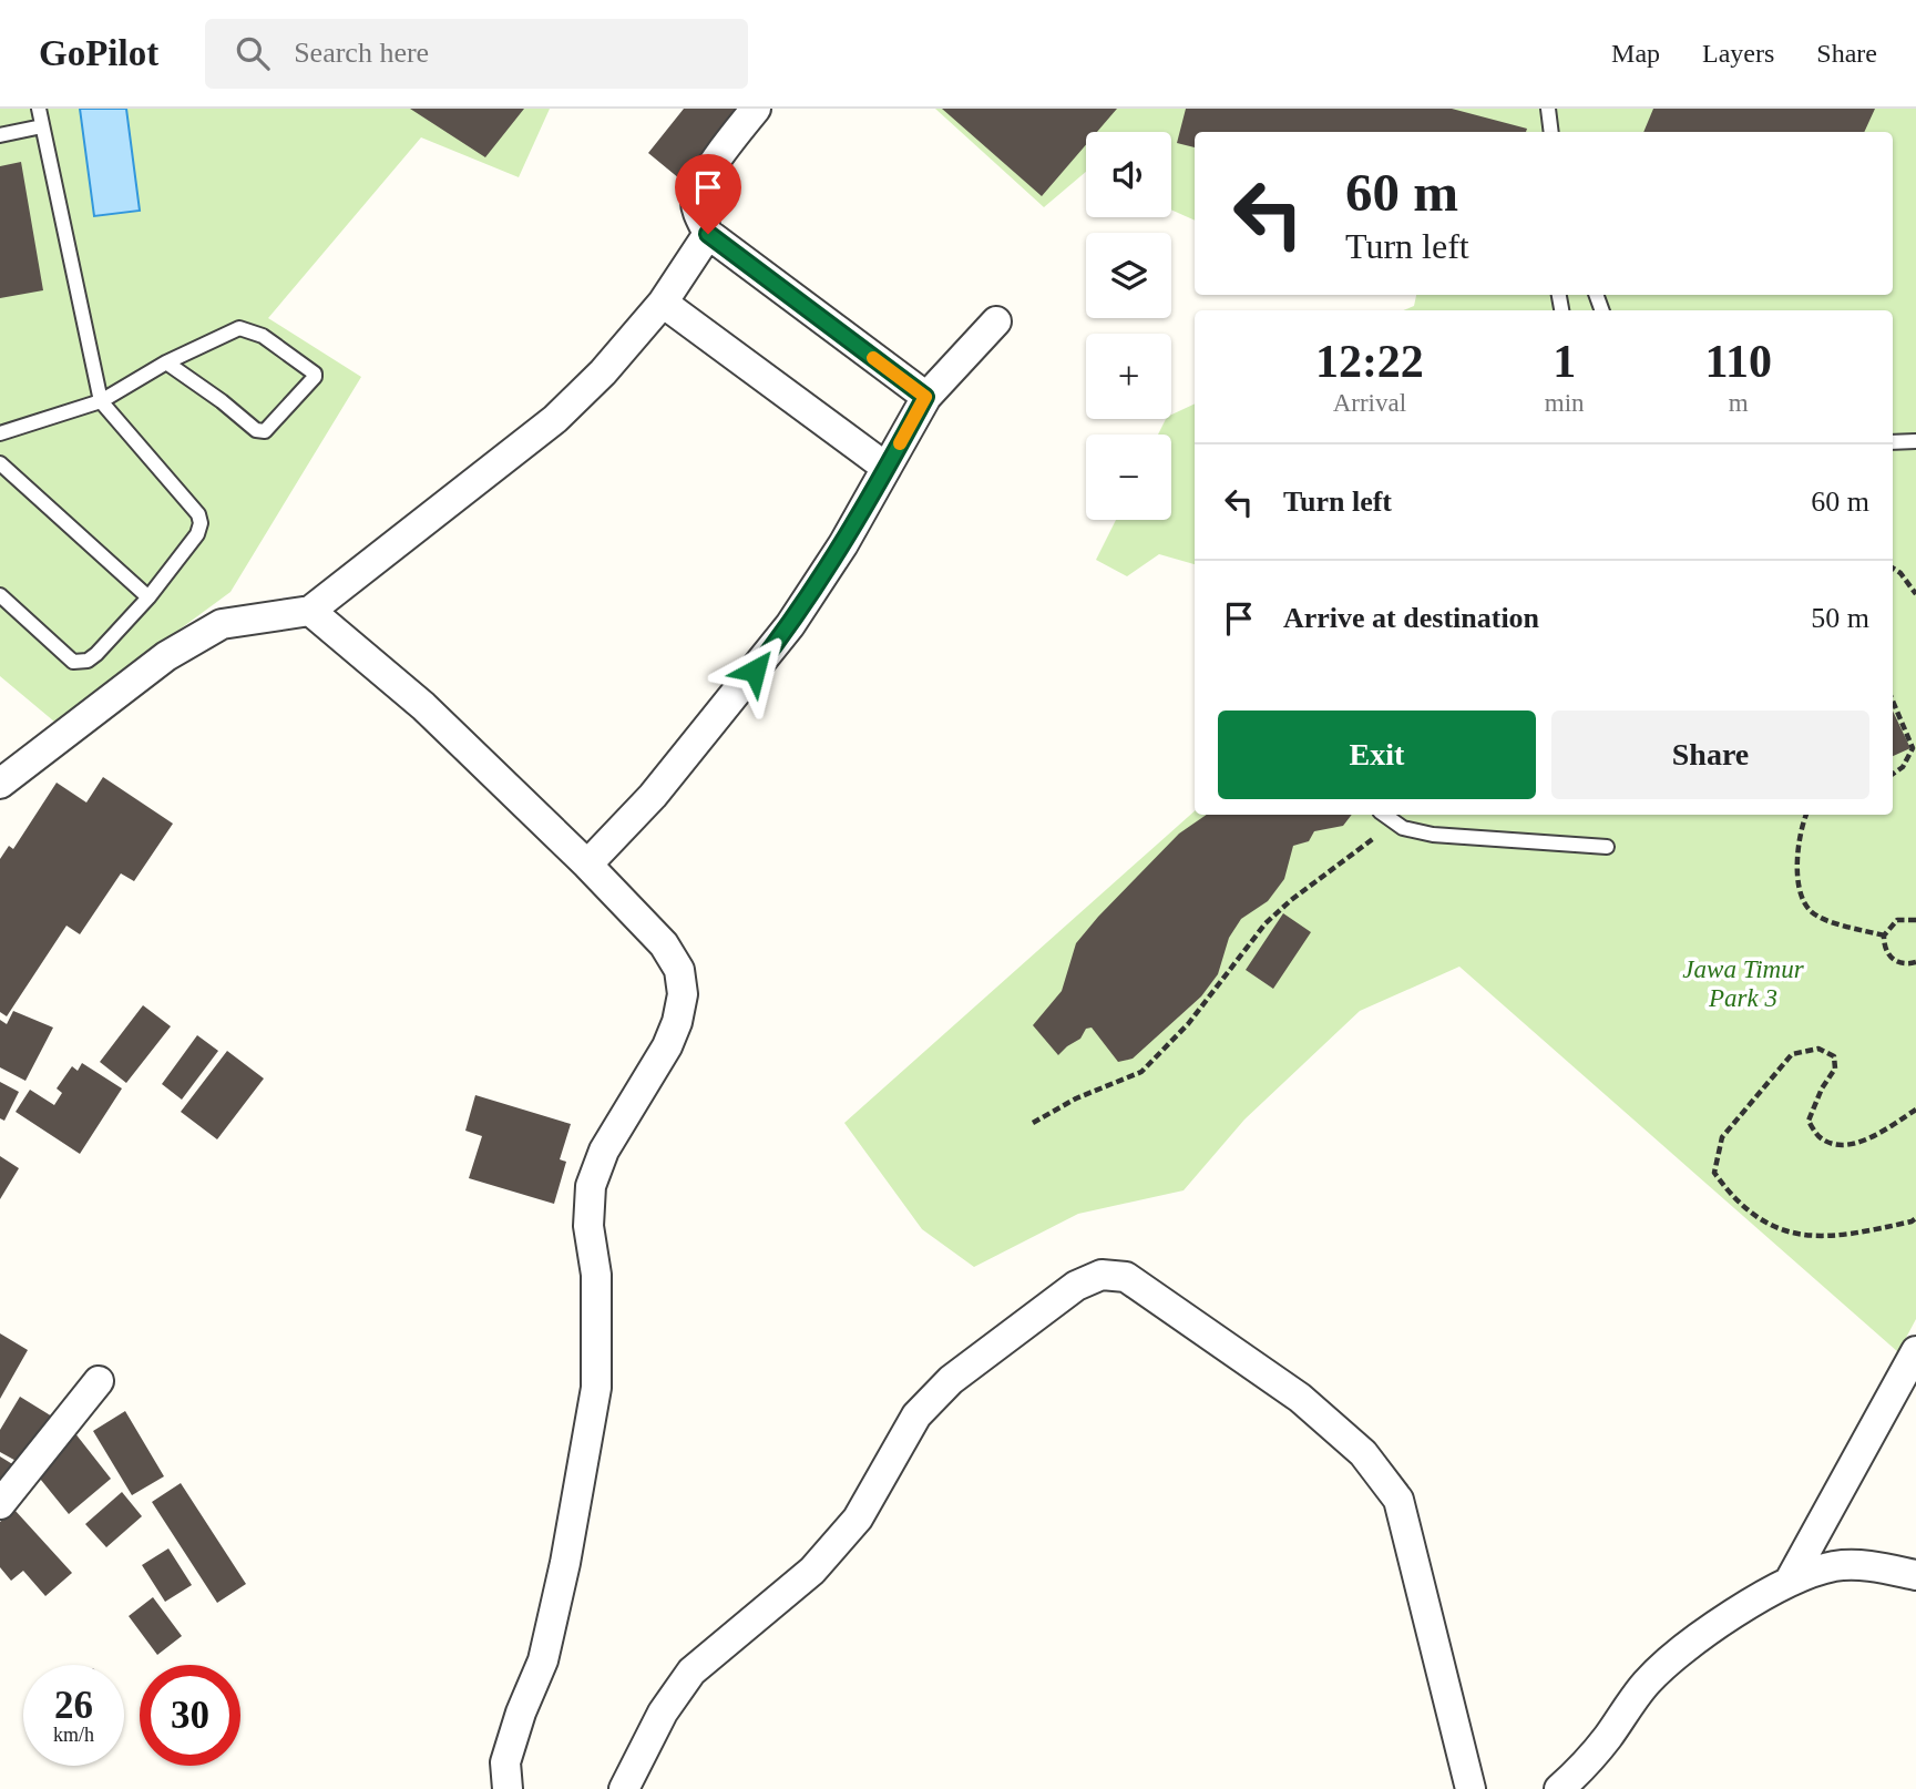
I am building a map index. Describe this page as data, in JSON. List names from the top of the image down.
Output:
{
  "parks": ["Jawa Timur Park 3"],
  "page": {
    "header": "GoPilot",
    "search": "Search here",
    "nav": ["Map", "Layers", "Share"],
    "map_buttons": ["+", "−"],
    "turn": ["60 m", "Turn left"],
    "eta": [
      "12:22",
      "Arrival",
      "1",
      "min",
      "110",
      "m"
    ],
    "list": [
      {
        "name": "Turn left",
        "value": "60 m"
      },
      {
        "name": "Arrive at destination",
        "value": "50 m"
      }
    ],
    "buttons": ["Exit", "Share"],
    "speed": "26 km/h",
    "limit": "30"
  }
}
